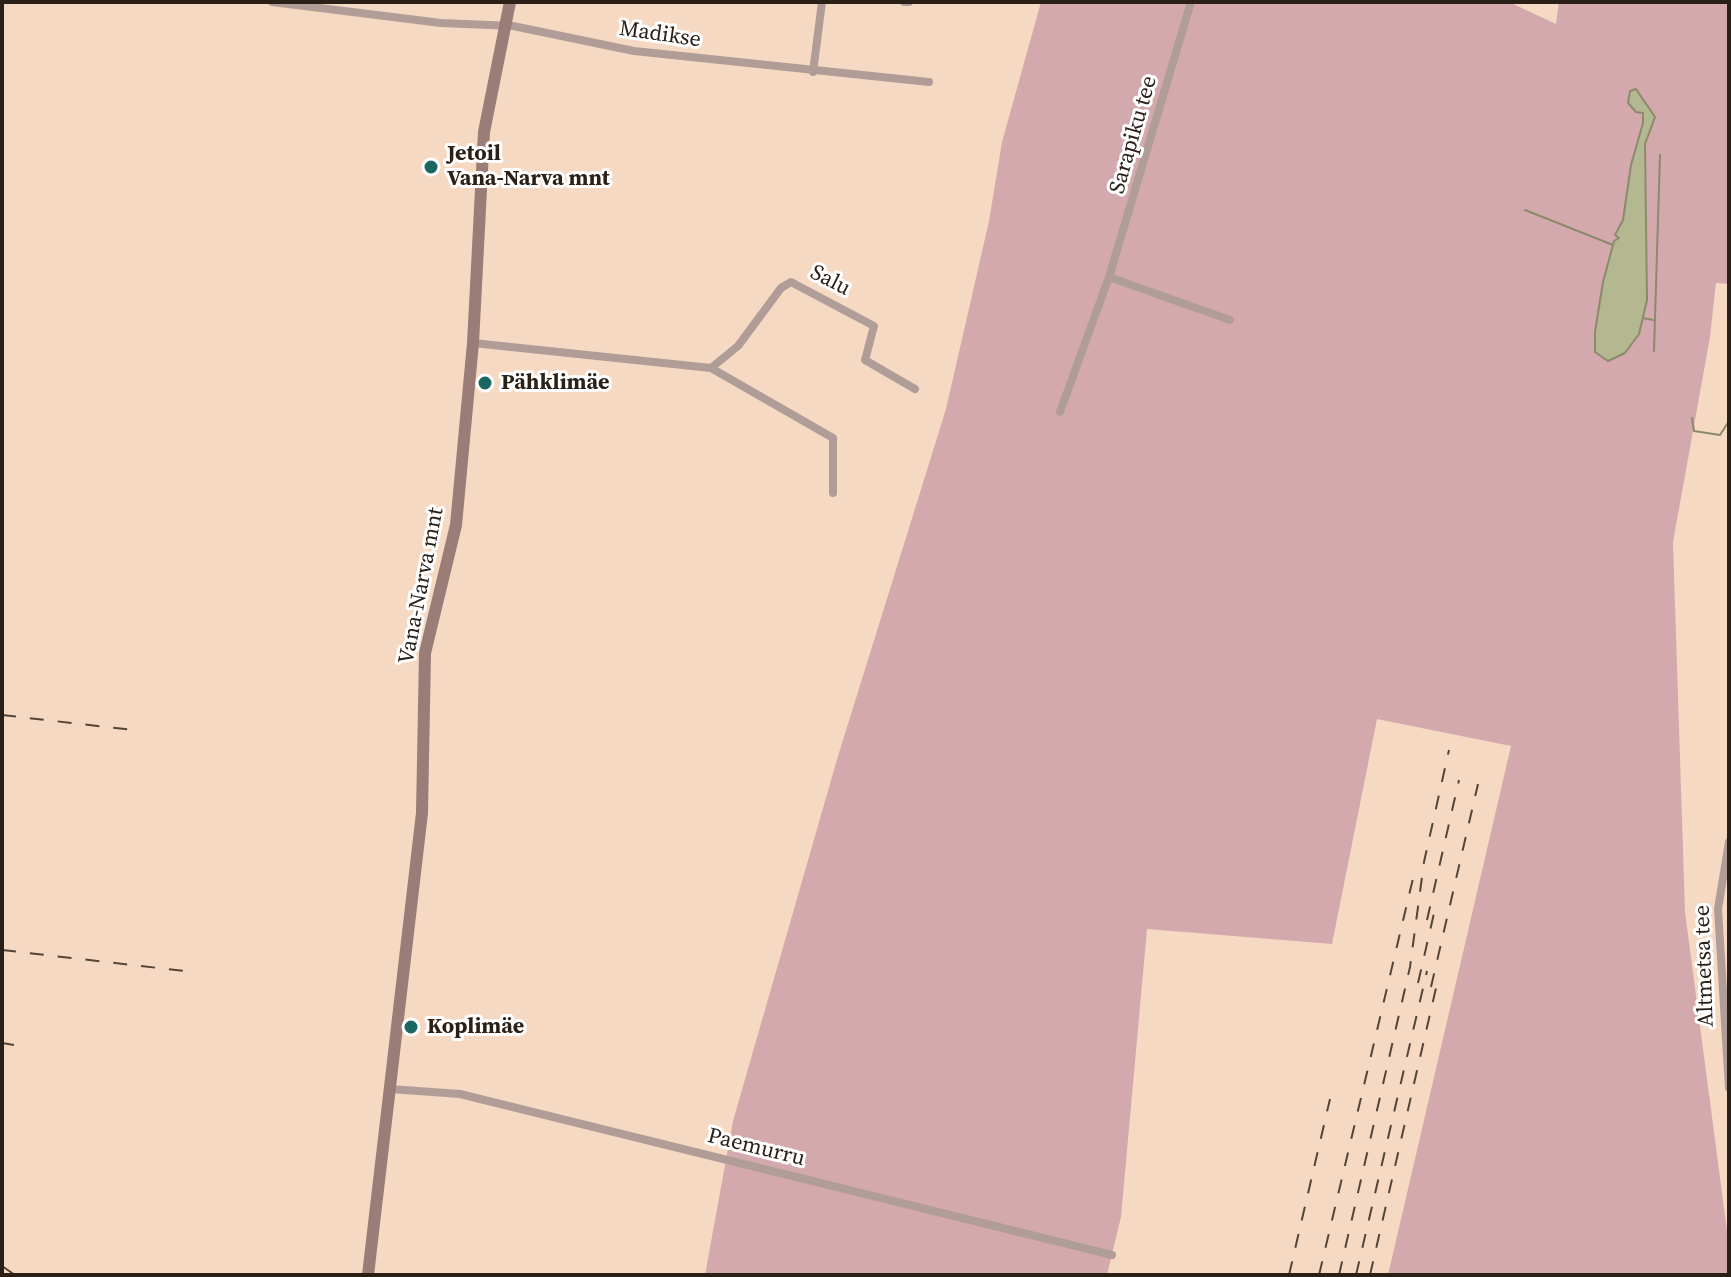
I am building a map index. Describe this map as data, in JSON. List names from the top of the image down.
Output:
{
  "streets": {
    "main road": ["Vana-Narva mnt"],
    "street": [
      "Madikse",
      "Sarapiku tee",
      "Salu",
      "Altmetsa tee",
      "Paemurru"
    ]
  },
  "crossings": [
    ["Madikse", "Vana-Narva mnt"],
    ["Vana-Narva mnt", "Paemurru"]
  ],
  "places": ["Jetoil Vana-Narva mnt", "Pähklimäe", "Koplimäe"]
}
